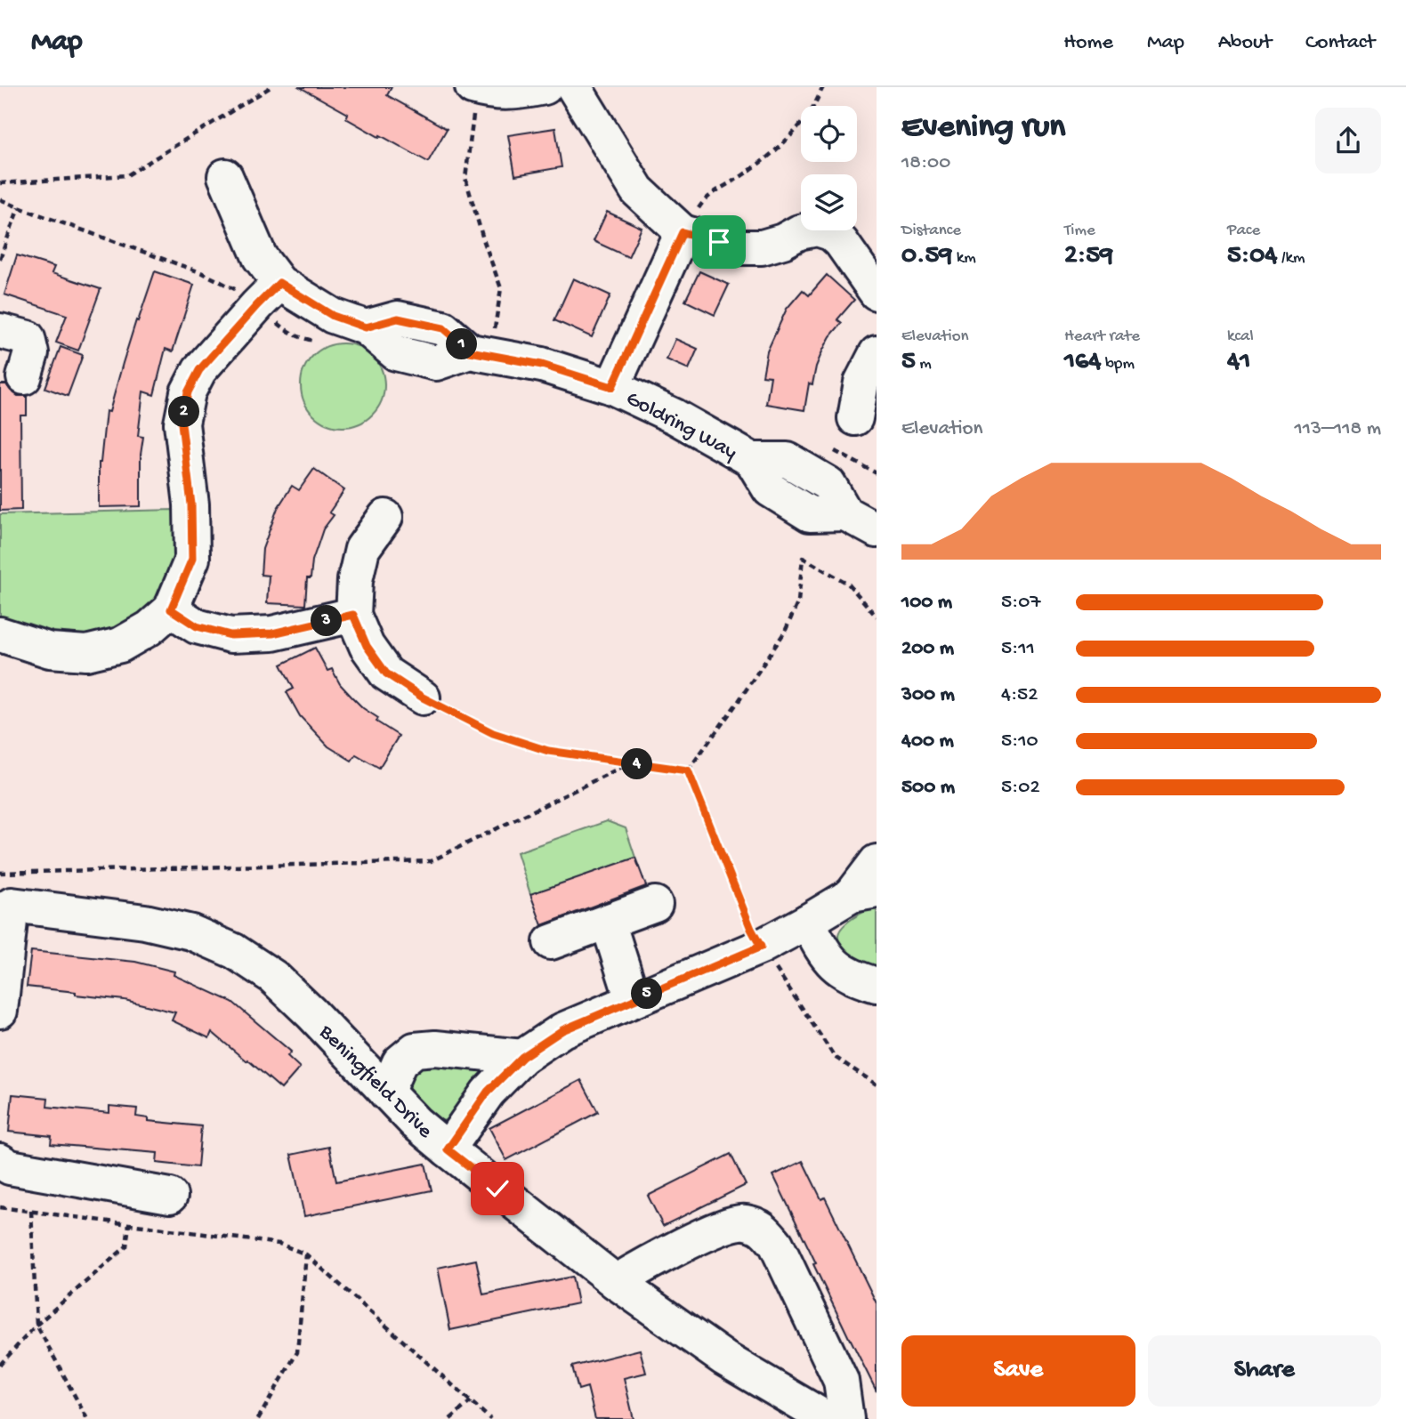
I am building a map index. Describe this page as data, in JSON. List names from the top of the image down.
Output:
{
  "streets": {
    "street": ["Goldring Way", "Beningfield Drive"]
  },
  "page": {
    "header": "Map",
    "nav": [
      "Home",
      "Map",
      "About",
      "Contact"
    ],
    "heading": ["Evening run", "18:00"],
    "stats": [
      ["Distance", "0.59 km"],
      ["Time", "2:59"],
      ["Pace", "5:04 /km"],
      ["Elevation", "5 m"],
      ["Heart rate", "164 bpm"],
      ["kcal", "41"]
    ],
    "pins": [
      "1",
      "2",
      "3",
      "4",
      "5"
    ],
    "chart": ["Elevation", "113–118 m"],
    "list": [
      {
        "name": "100 m",
        "note": "5:07"
      },
      {
        "name": "200 m",
        "note": "5:11"
      },
      {
        "name": "300 m",
        "note": "4:52"
      },
      {
        "name": "400 m",
        "note": "5:10"
      },
      {
        "name": "500 m",
        "note": "5:02"
      }
    ],
    "buttons": ["Save", "Share"]
  }
}
